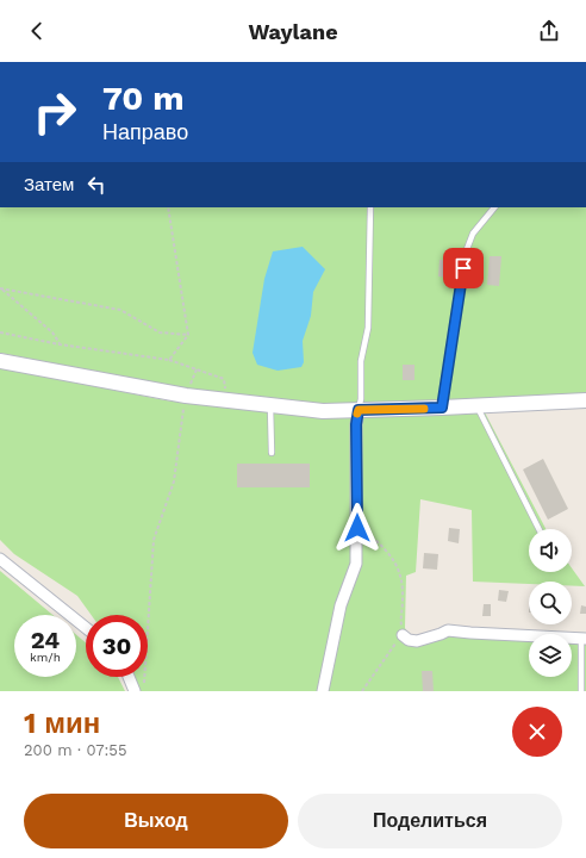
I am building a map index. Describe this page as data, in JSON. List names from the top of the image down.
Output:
{
  "page": {
    "header": "Waylane",
    "turn": ["70 m", "Направо"],
    "then": "Затем",
    "speed": "24 km/h",
    "limit": "30",
    "heading": ["1 мин", "200 m · 07:55"],
    "buttons": ["Выход", "Поделиться"]
  }
}
